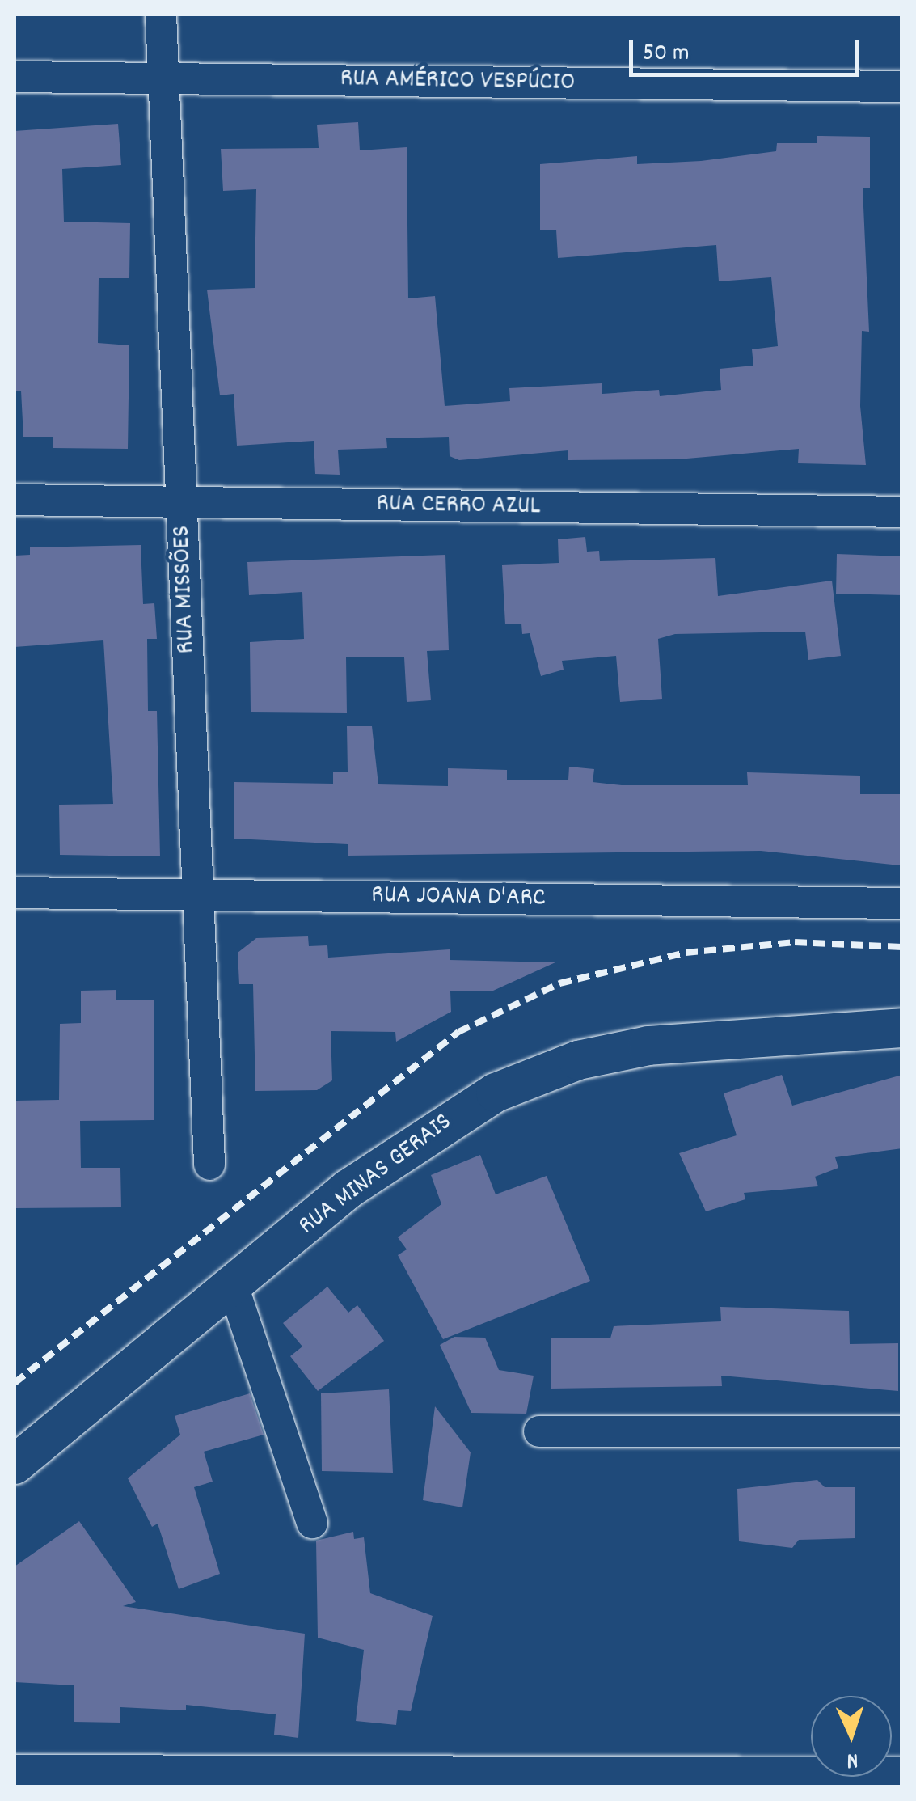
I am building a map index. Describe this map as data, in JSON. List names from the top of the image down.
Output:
{
  "streets": {
    "main road": ["RUA MINAS GERAIS"],
    "street": [
      "RUA AMÉRICO VESPÚCIO",
      "RUA CERRO AZUL",
      "RUA MISSÕES",
      "RUA JOANA D'ARC"
    ]
  },
  "crossings": [
    ["RUA AMÉRICO VESPÚCIO", "RUA MISSÕES"],
    ["RUA CERRO AZUL", "RUA MISSÕES"],
    ["RUA MISSÕES", "RUA JOANA D'ARC"]
  ],
  "scale_bar": "50 m",
  "north": "bottom"
}
